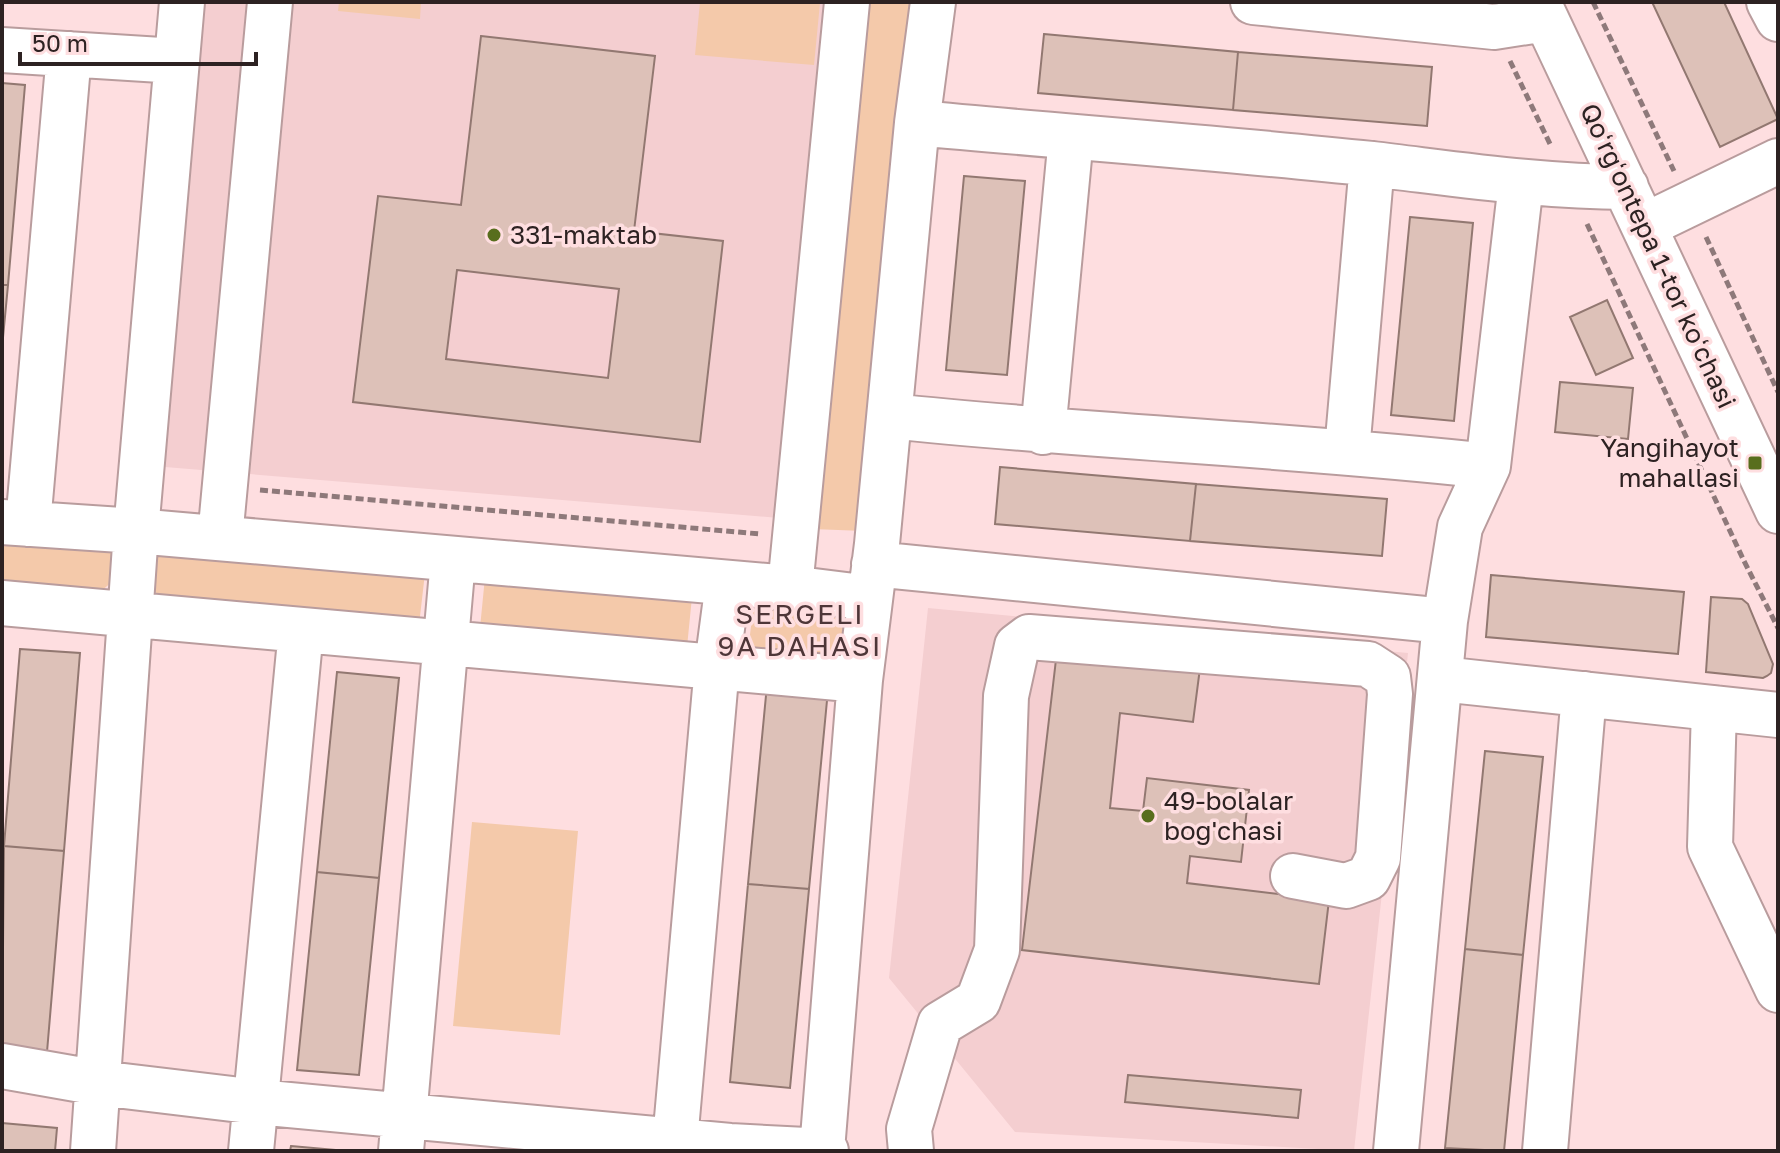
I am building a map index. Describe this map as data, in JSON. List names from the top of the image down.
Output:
{
  "streets": {
    "street": ["Qoʻrgʻontepa 1-tor koʻchasi"]
  },
  "districts": ["SERGELI 9A DAHASI"],
  "places": {
    "other": ["331-maktab", "49-bolalar bog'chasi"],
    "transit": ["Yangihayot mahallasi"]
  },
  "scale_bar": "50 m"
}
